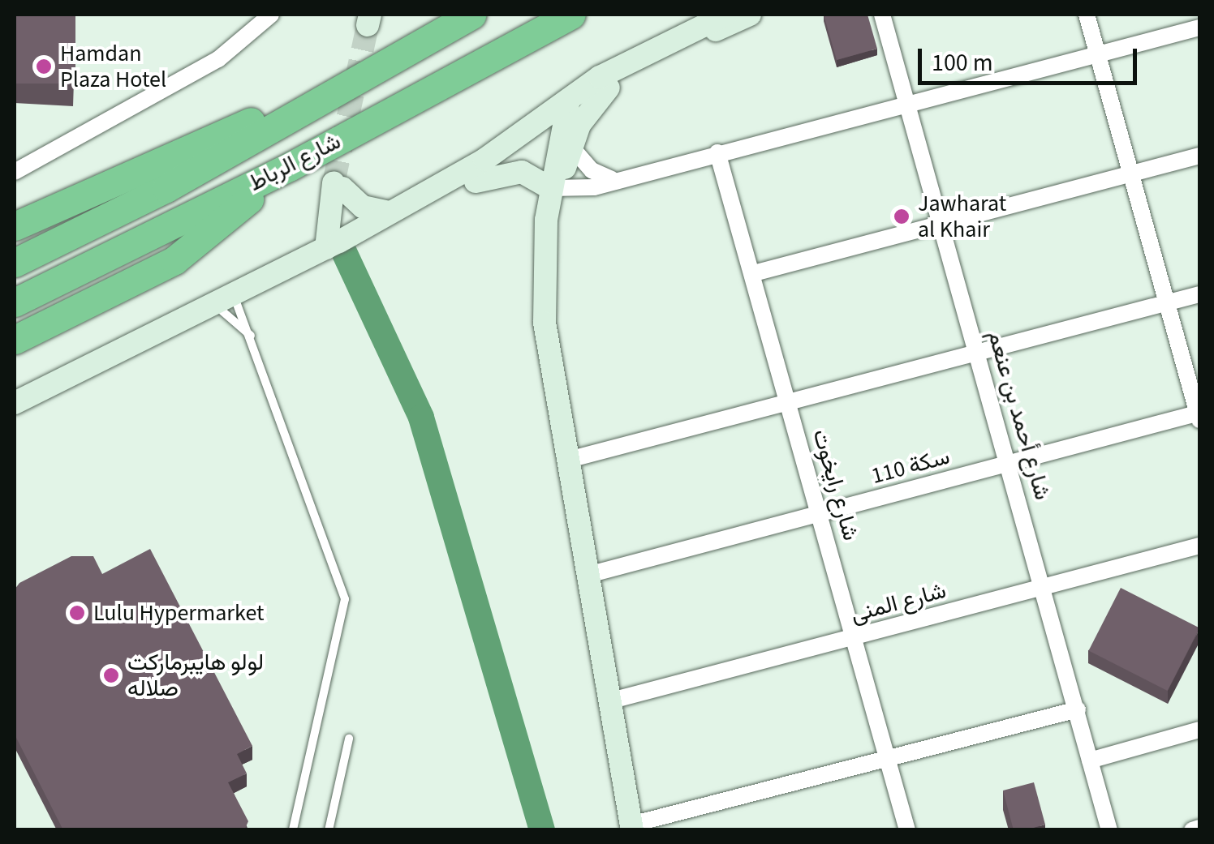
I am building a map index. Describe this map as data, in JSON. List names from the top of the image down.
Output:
{
  "streets": {
    "highway": ["شارع الرباط"],
    "street": [
      "شارع أحمد بن عنعم",
      "سكة 110",
      "شارع رايخوت",
      "شارع المنى"
    ]
  },
  "crossings": [
    ["شارع أحمد بن عنعم", "سكة 110"],
    ["شارع أحمد بن عنعم", "شارع المنى"],
    ["سكة 110", "شارع رايخوت"],
    ["شارع رايخوت", "شارع المنى"]
  ],
  "places": [
    "Hamdan Plaza Hotel",
    "Jawharat al Khair",
    "Lulu Hypermarket",
    "لولو هايبرماركت صلاله"
  ],
  "scale_bar": "100 m"
}
